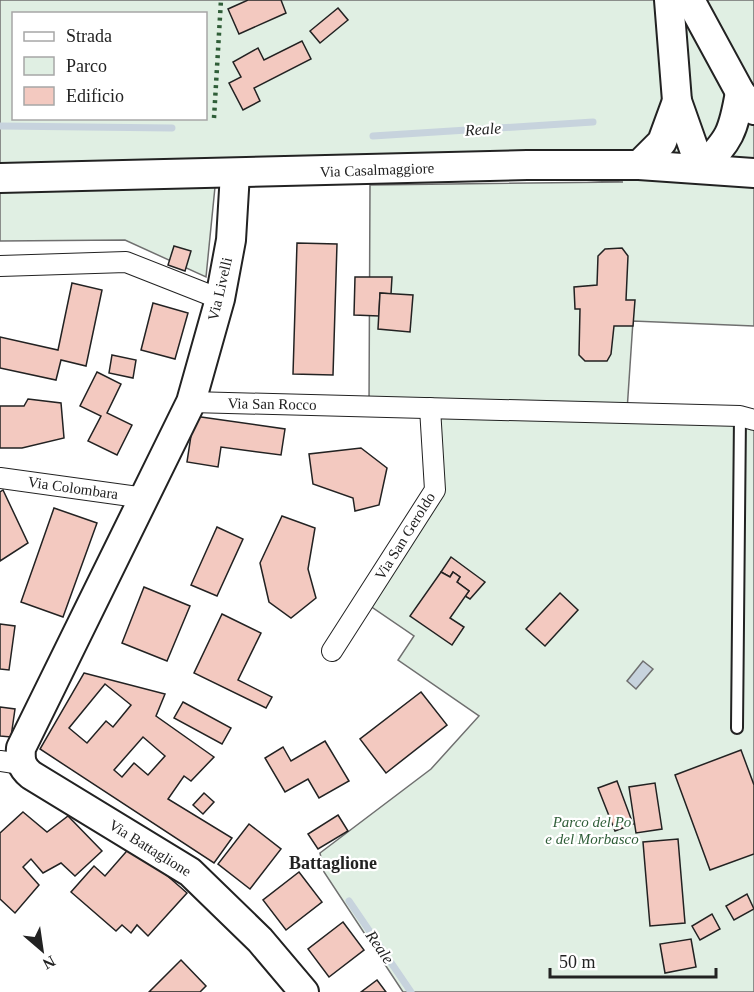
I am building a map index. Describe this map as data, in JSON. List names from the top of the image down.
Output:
{
  "streets": {
    "main road": ["Via Casalmaggiore", "Via Livelli", "Via Battaglione"],
    "street": ["Via San Rocco", "Via Colombara", "Via San Geroldo"]
  },
  "crossings": [
    ["Via Casalmaggiore", "Via Livelli"],
    ["Via Livelli", "Via San Rocco"],
    ["Via San Rocco", "Via San Geroldo"]
  ],
  "districts": ["Battaglione"],
  "water": ["Reale"],
  "parks": ["Parco del Po e del Morbasco"],
  "legend": ["Strada", "Parco", "Edificio"],
  "scale_bar": "50 m",
  "north": "bottom right"
}
